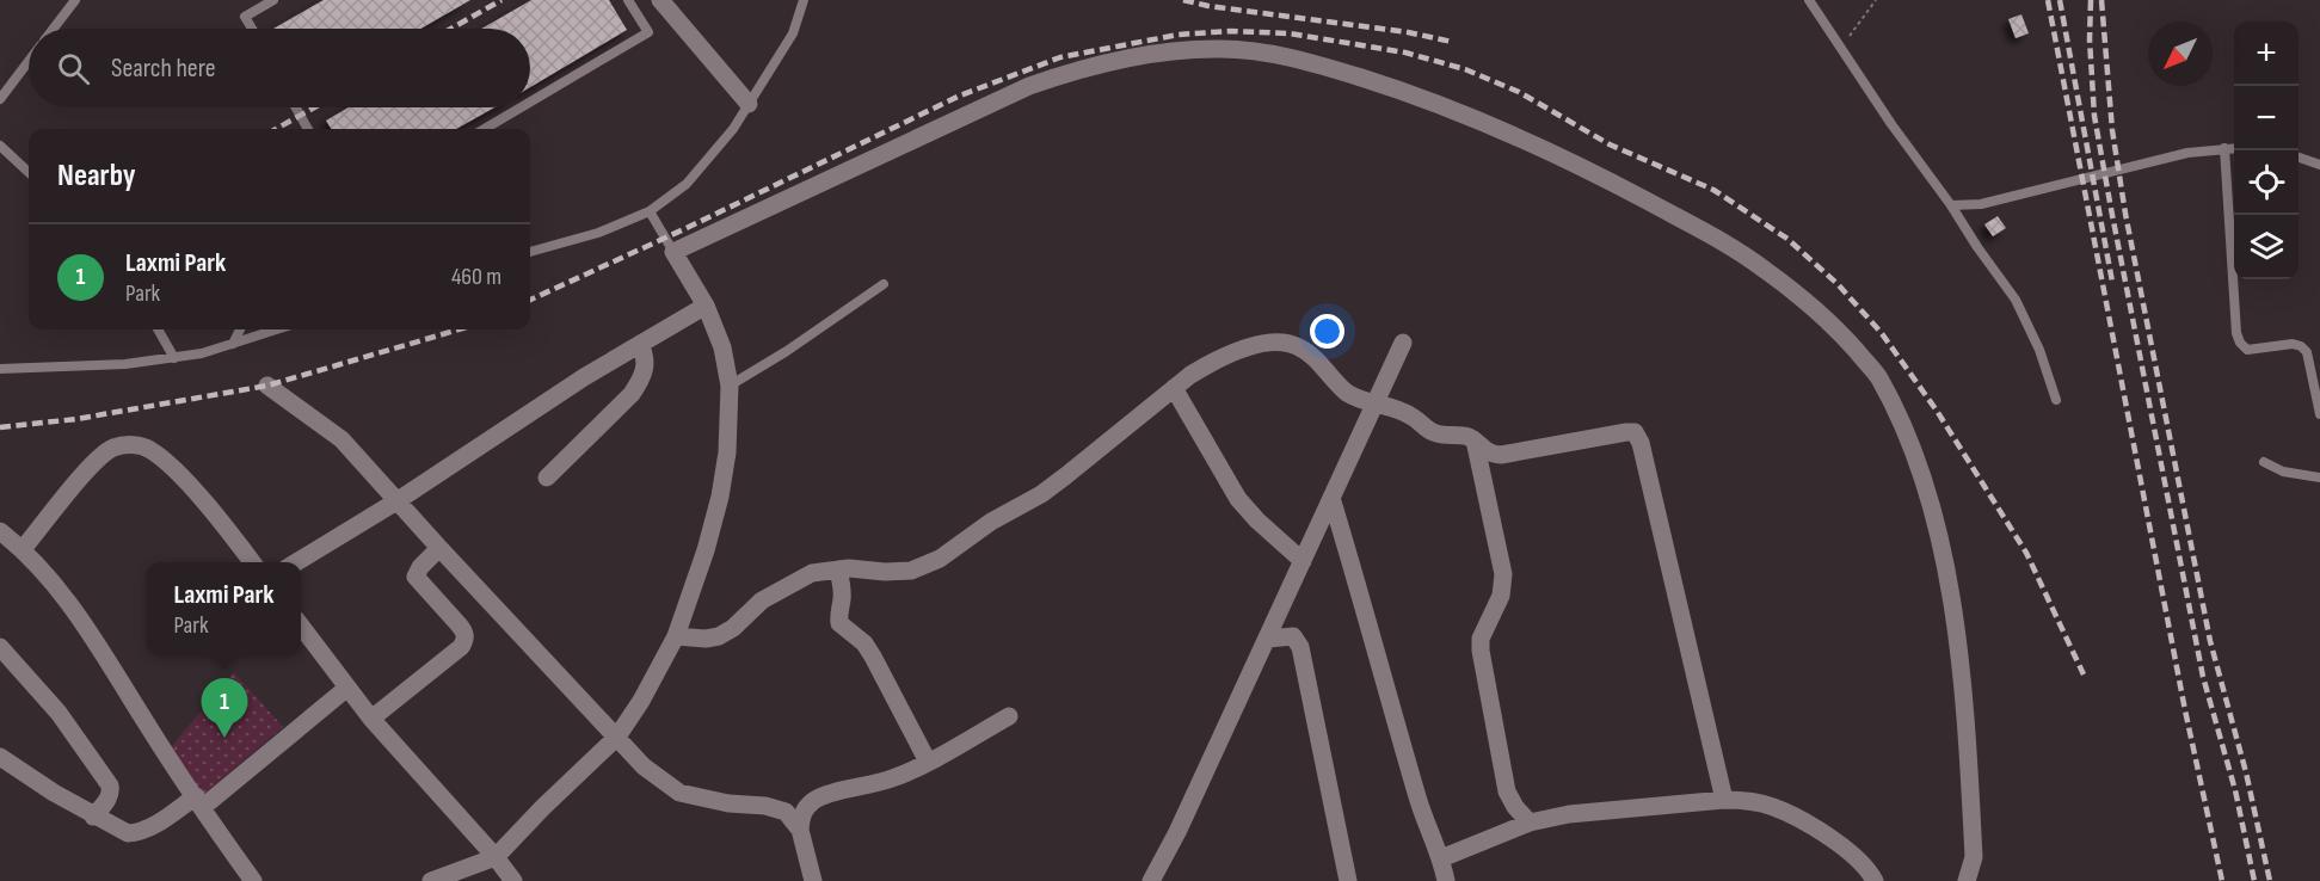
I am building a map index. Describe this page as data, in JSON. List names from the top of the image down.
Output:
{
  "north": "bottom left",
  "page": {
    "map_buttons": ["+", "−"],
    "search": "Search here",
    "heading": "Nearby",
    "list": [
      {
        "mark": "1",
        "name": "Laxmi Park",
        "note": "Park",
        "value": "460 m"
      }
    ],
    "popup": ["Laxmi Park", "Park"],
    "pins": "1"
  }
}
